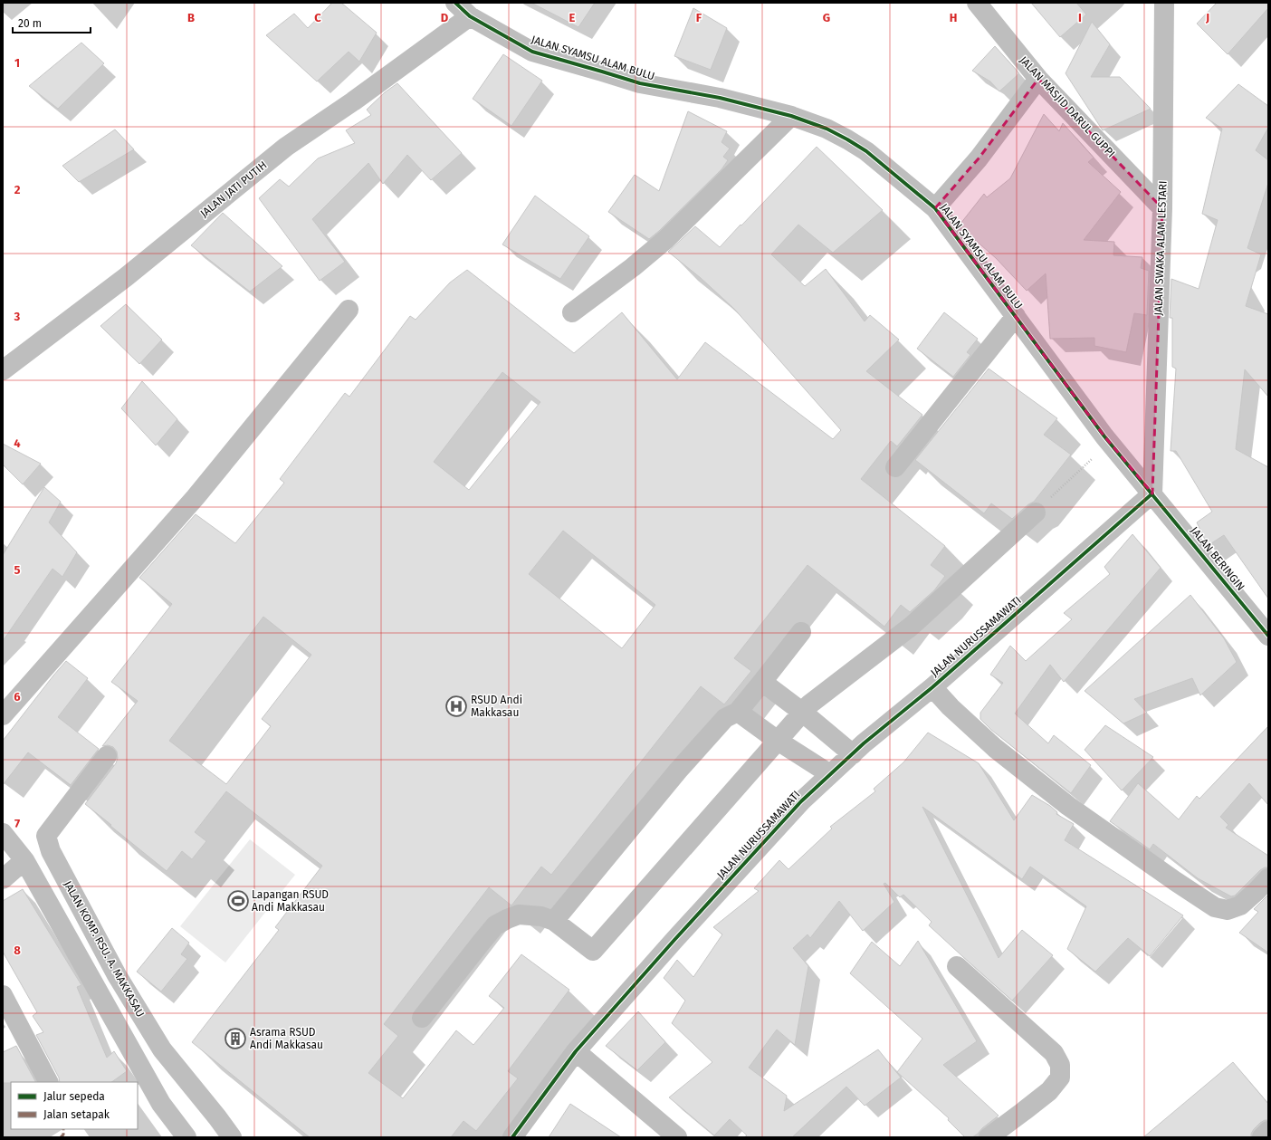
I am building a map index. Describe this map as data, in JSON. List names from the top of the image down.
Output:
{
  "streets": {
    "street": [
      "JALAN SYAMSU ALAM BULU",
      "JALAN MASJID DARUL GUPPI",
      "JALAN JATI PUTIH",
      "JALAN SWAKA ALAM LESTARI",
      "JALAN BERINGIN",
      "JALAN NURUSSAMAWATI",
      "JALAN KOMP. RSU. A. MAKKASAU"
    ]
  },
  "crossings": [
    ["JALAN SYAMSU ALAM BULU", "JALAN JATI PUTIH"],
    ["JALAN SYAMSU ALAM BULU", "JALAN SWAKA ALAM LESTARI"],
    ["JALAN SYAMSU ALAM BULU", "JALAN BERINGIN"],
    ["JALAN SYAMSU ALAM BULU", "JALAN NURUSSAMAWATI"],
    ["JALAN MASJID DARUL GUPPI", "JALAN SWAKA ALAM LESTARI"],
    ["JALAN SWAKA ALAM LESTARI", "JALAN BERINGIN"],
    ["JALAN SWAKA ALAM LESTARI", "JALAN NURUSSAMAWATI"],
    ["JALAN BERINGIN", "JALAN NURUSSAMAWATI"]
  ],
  "places": {
    "hospital": ["RSUD Andi Makkasau"],
    "sports": ["Lapangan RSUD Andi Makkasau"],
    "building": ["Asrama RSUD Andi Makkasau"]
  },
  "legend": ["Jalur sepeda", "Jalan setapak"],
  "scale_bar": "20 m",
  "grid": {
    "columns": [
      "B",
      "C",
      "D",
      "E",
      "F",
      "G",
      "H",
      "I",
      "J"
    ],
    "rows": [
      "1",
      "2",
      "3",
      "4",
      "5",
      "6",
      "7",
      "8"
    ]
  }
}
